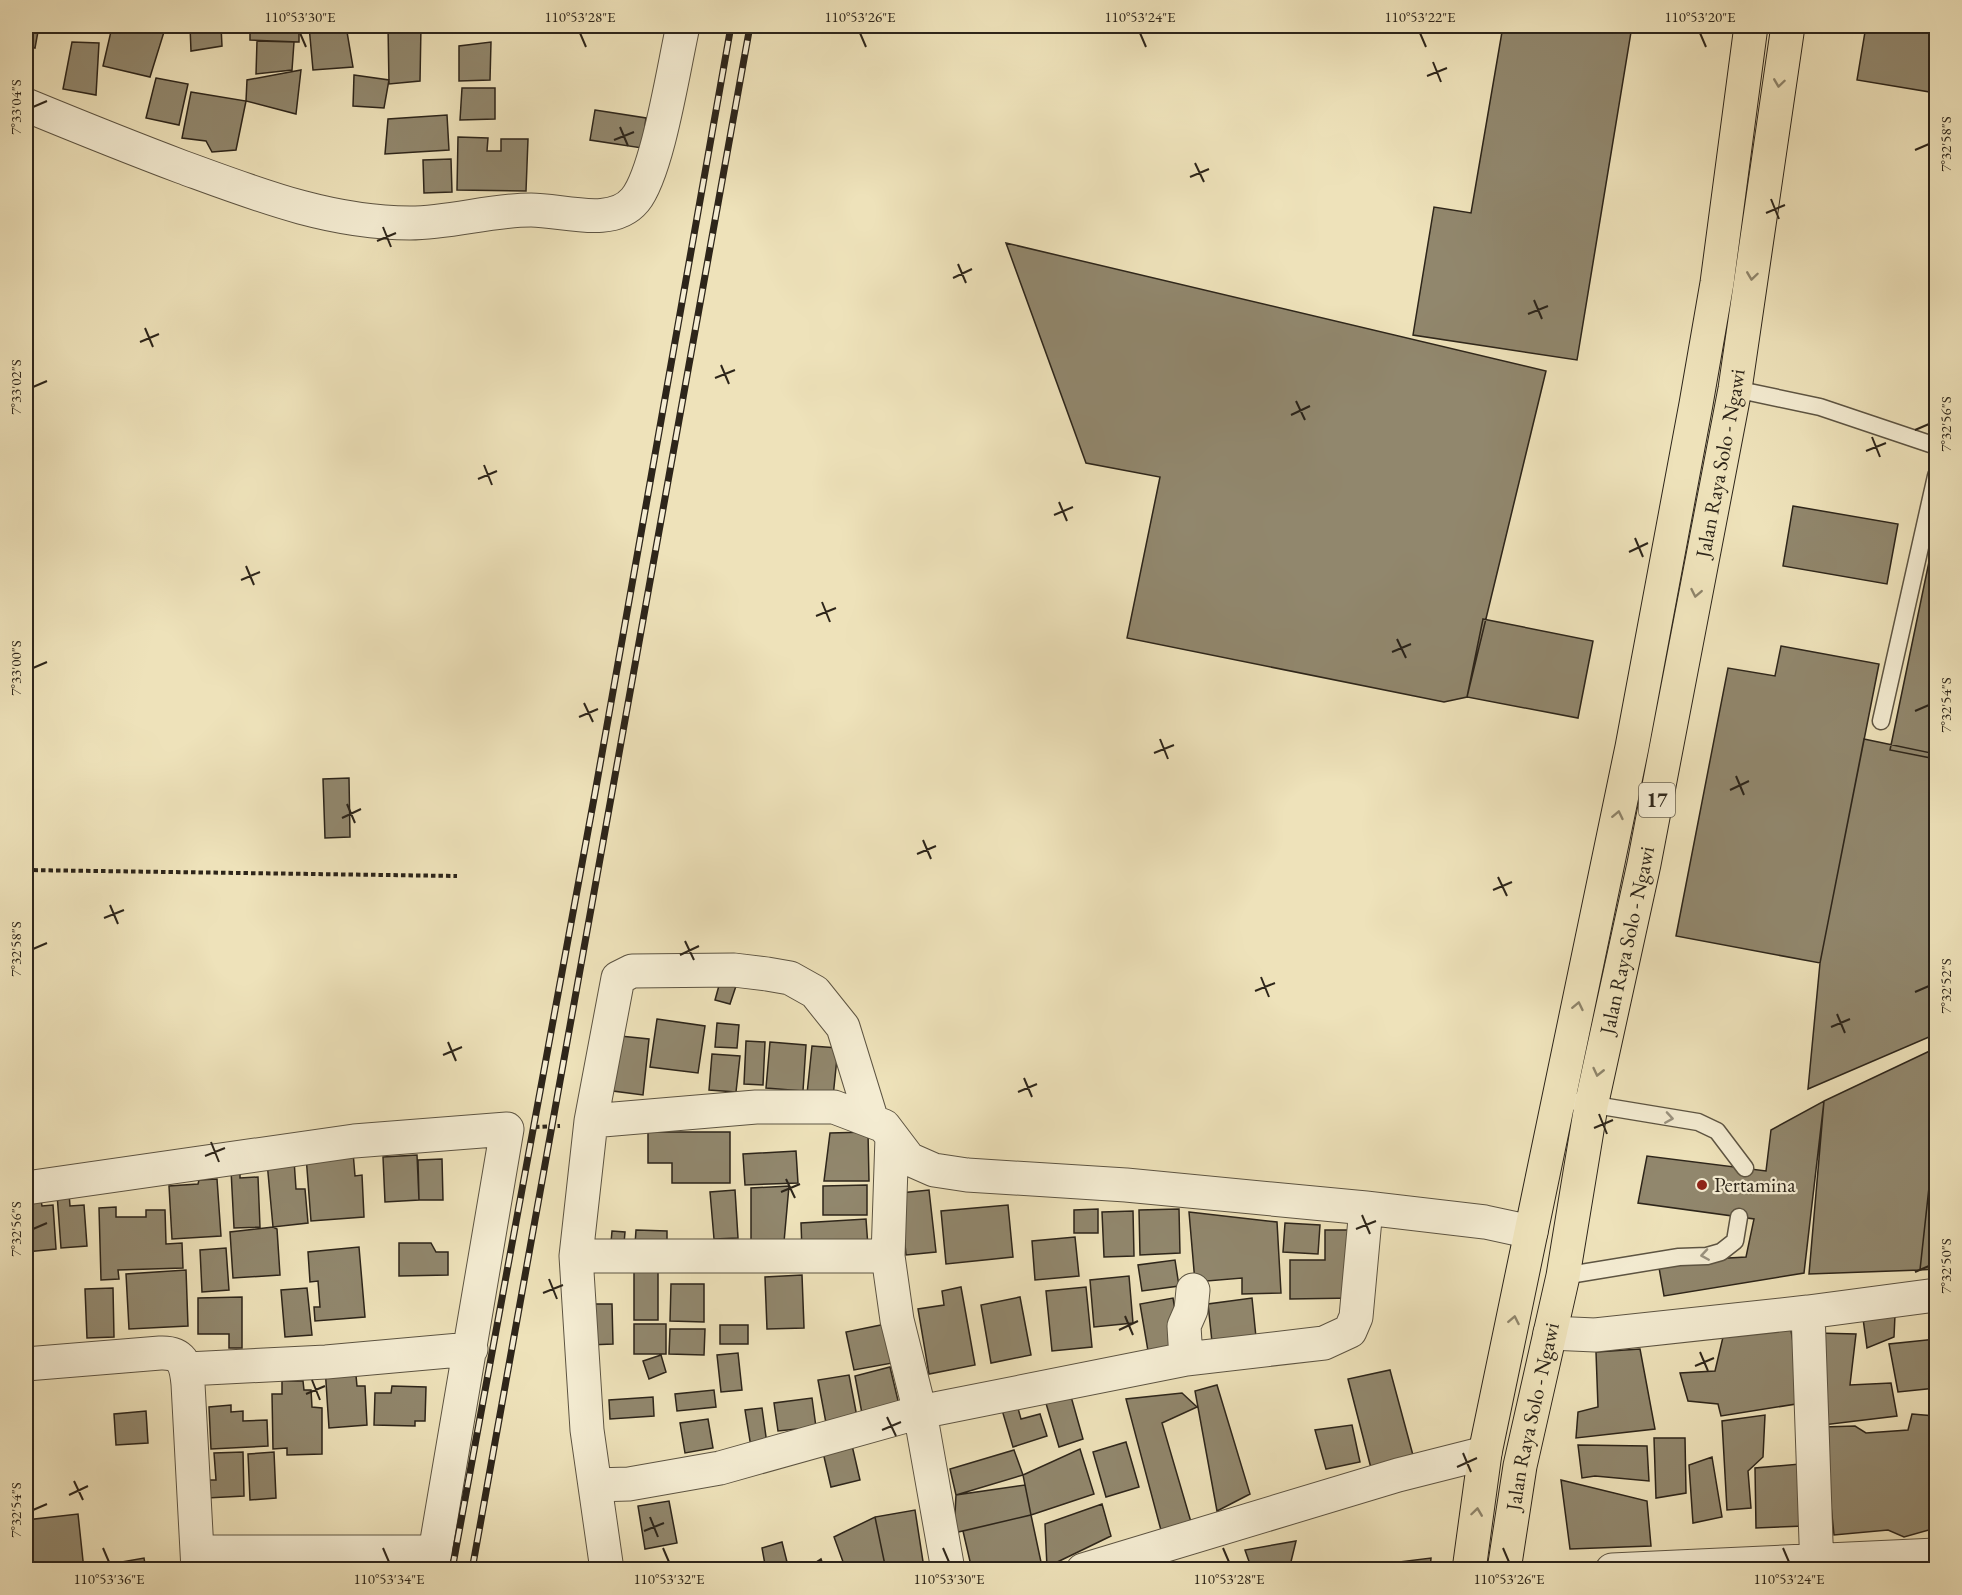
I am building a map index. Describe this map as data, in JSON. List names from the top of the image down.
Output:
{
  "streets": {
    "highway": ["Jalan Raya Solo - Ngawi", "17"]
  },
  "places": ["Pertamina"],
  "coordinates": [
    "110°53'30\"E",
    "110°53'28\"E",
    "110°53'26\"E",
    "110°53'24\"E",
    "110°53'22\"E",
    "110°53'20\"E",
    "7°33'04\"S",
    "7°32'58\"S",
    "7°33'02\"S",
    "7°32'56\"S",
    "7°33'00\"S",
    "7°32'54\"S",
    "7°32'52\"S",
    "7°32'50\"S",
    "110°53'36\"E",
    "110°53'34\"E",
    "110°53'32\"E"
  ]
}
